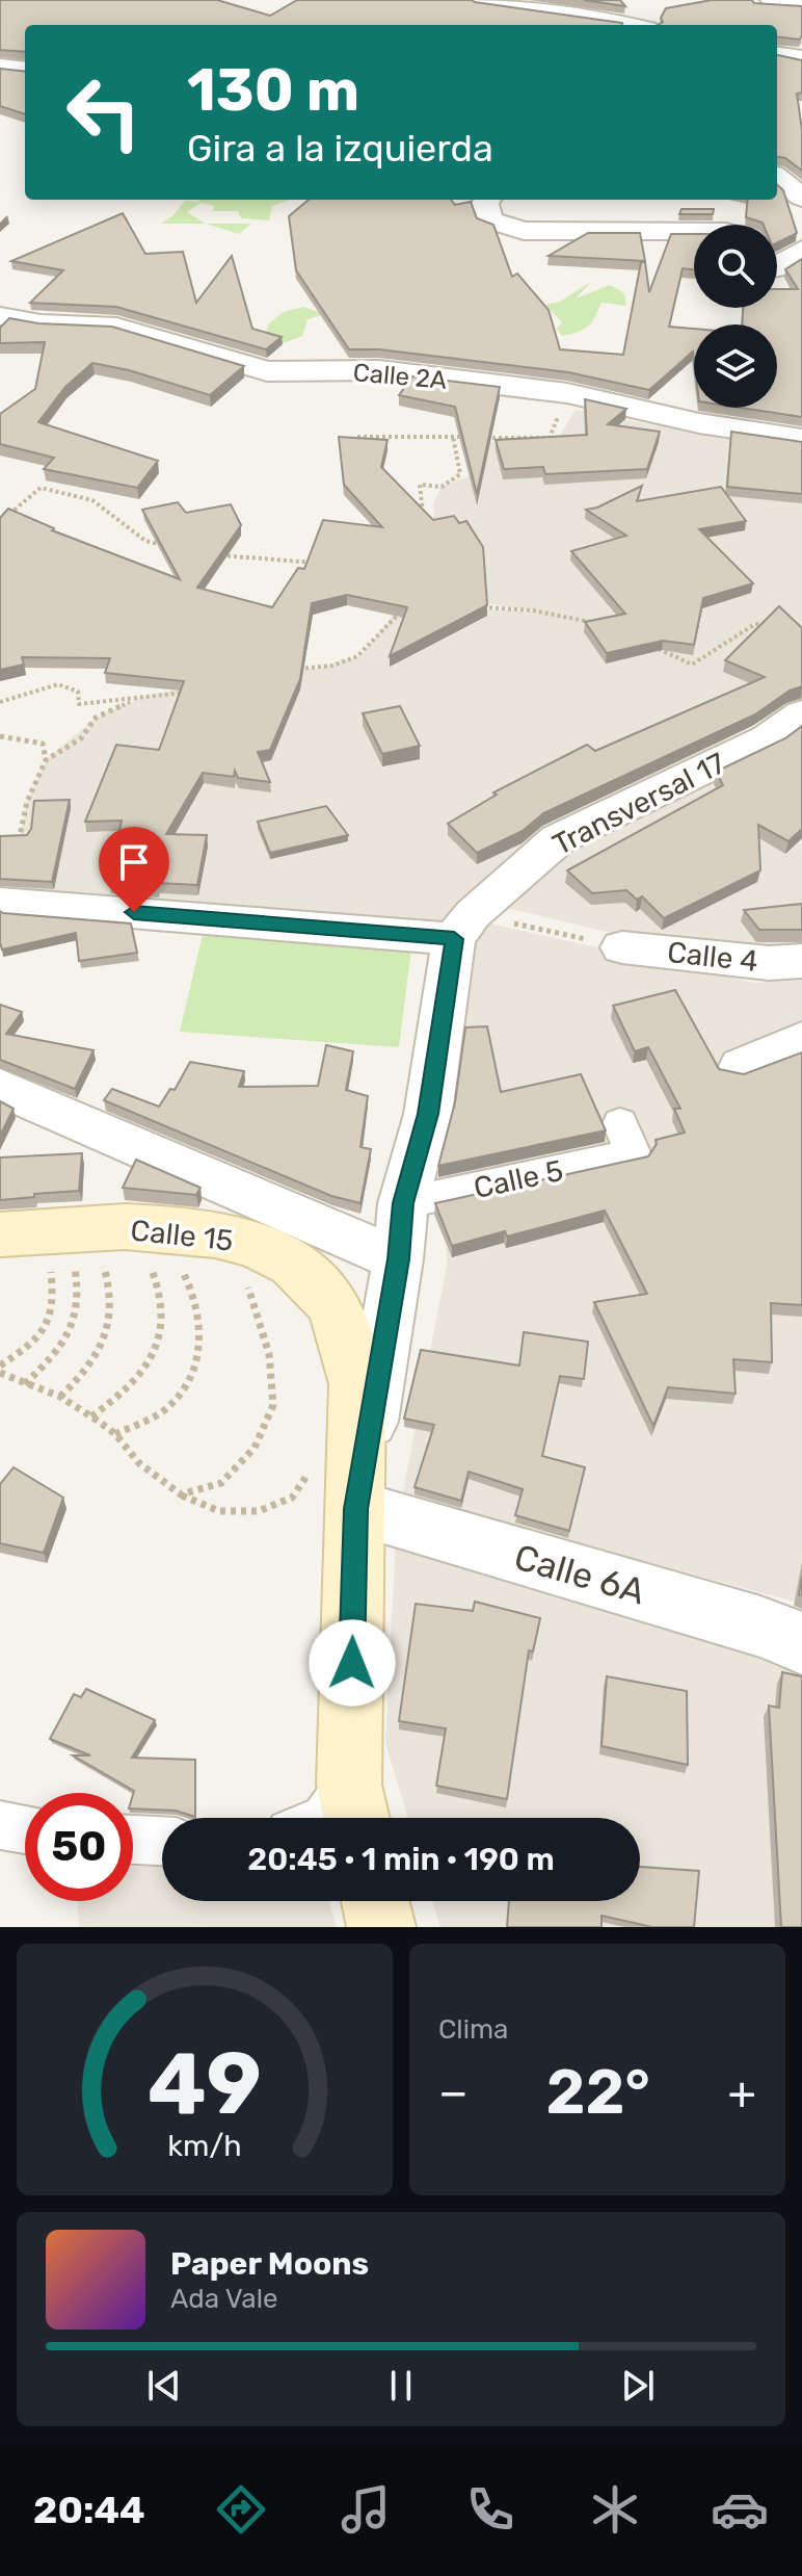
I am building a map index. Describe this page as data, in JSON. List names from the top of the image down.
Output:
{
  "streets": {
    "main road": ["Calle 15"],
    "street": [
      "Calle 2A",
      "Transversal 17",
      "Calle 4",
      "Calle 5",
      "Calle 6A"
    ]
  },
  "crossings": [
    ["Calle 15", "Calle 6A"]
  ],
  "page": {
    "turn": ["130 m", "Gira a la izquierda"],
    "limit": "50",
    "trip": "20:45 · 1 min · 190 m",
    "tile": "Clima",
    "heat": ["−", "22°", "+"],
    "song": ["Paper Moons", "Ada Vale"],
    "tabs": "20:44",
    "gauge": ["49", "km/h"]
  }
}
